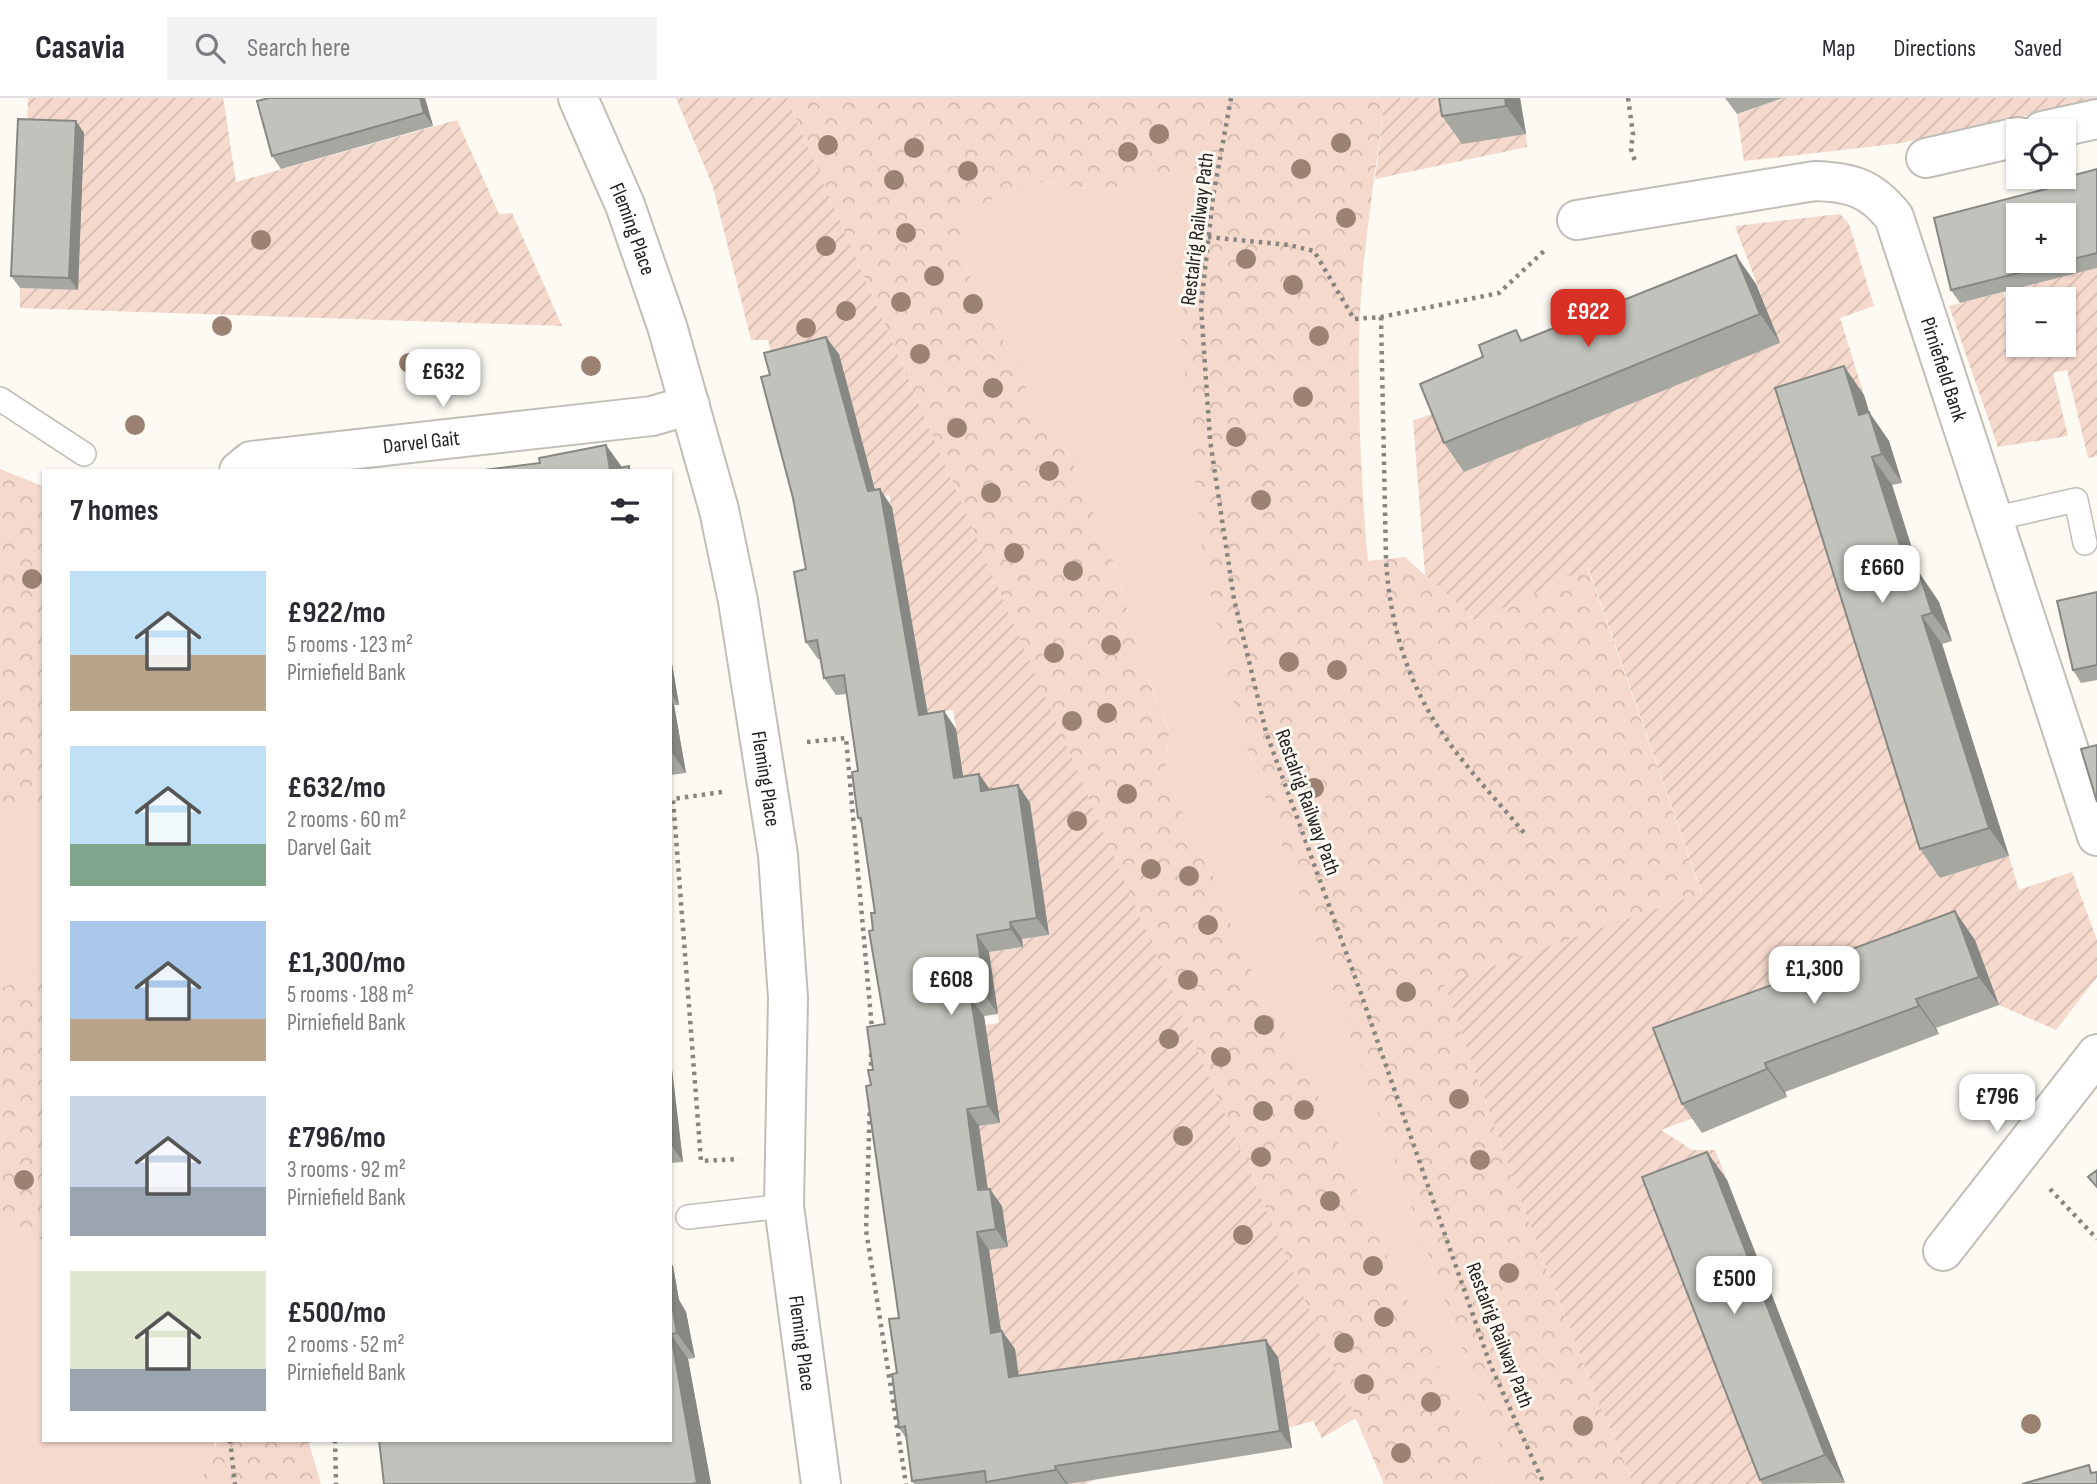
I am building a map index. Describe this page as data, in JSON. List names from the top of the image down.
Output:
{
  "streets": {
    "street": ["Fleming Place", "Pirniefield Bank", "Darvel Gait"],
    "path": ["Restalrig Railway Path"]
  },
  "crossings": [
    ["Fleming Place", "Darvel Gait"]
  ],
  "page": {
    "header": "Casavia",
    "search": "Search here",
    "nav": ["Map", "Directions", "Saved"],
    "map_buttons": ["+", "−"],
    "price": [
      "£922",
      "£632",
      "£660",
      "£1,300",
      "£608",
      "£796",
      "£500"
    ],
    "heading": "7 homes",
    "list": [
      {
        "name": "£922/mo",
        "note": "5 rooms · 123 m² · Pirniefield Bank"
      },
      {
        "name": "£632/mo",
        "note": "2 rooms · 60 m² · Darvel Gait"
      },
      {
        "name": "£1,300/mo",
        "note": "5 rooms · 188 m² · Pirniefield Bank"
      },
      {
        "name": "£796/mo",
        "note": "3 rooms · 92 m² · Pirniefield Bank"
      },
      {
        "name": "£500/mo",
        "note": "2 rooms · 52 m² · Pirniefield Bank"
      }
    ]
  }
}
